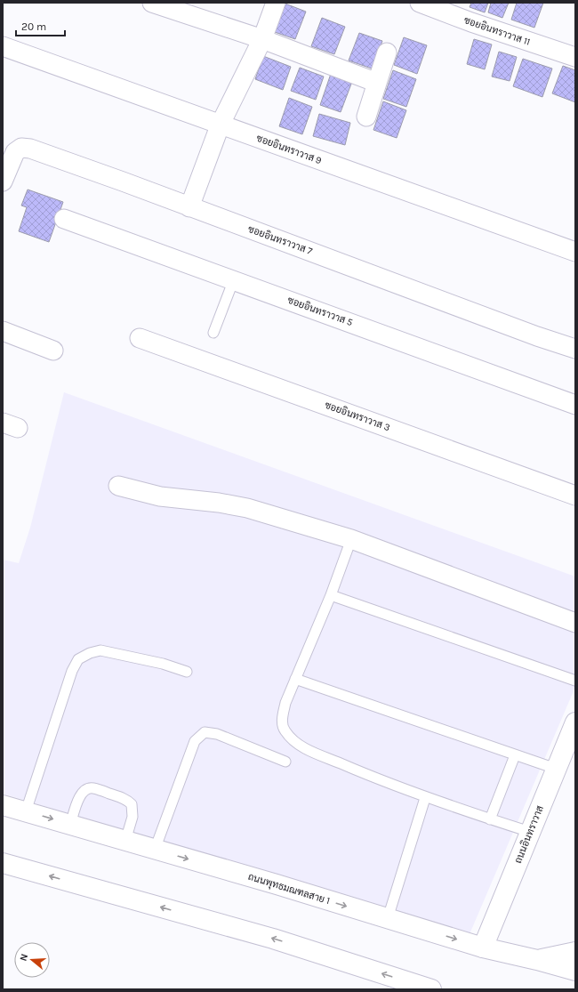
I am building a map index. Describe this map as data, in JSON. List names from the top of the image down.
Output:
{
  "streets": {
    "main road": ["ถนนอินทราวาส", "ถนนพุทธมณฑลสาย 1"],
    "street": [
      "ซอยอินทราวาส 11",
      "ซอยอินทราวาส 9",
      "ซอยอินทราวาส 7",
      "ซอยอินทราวาส 5",
      "ซอยอินทราวาส 3"
    ]
  },
  "crossings": [
    ["ถนนอินทราวาส", "ถนนพุทธมณฑลสาย 1"]
  ],
  "scale_bar": "20 m",
  "north": "left"
}
